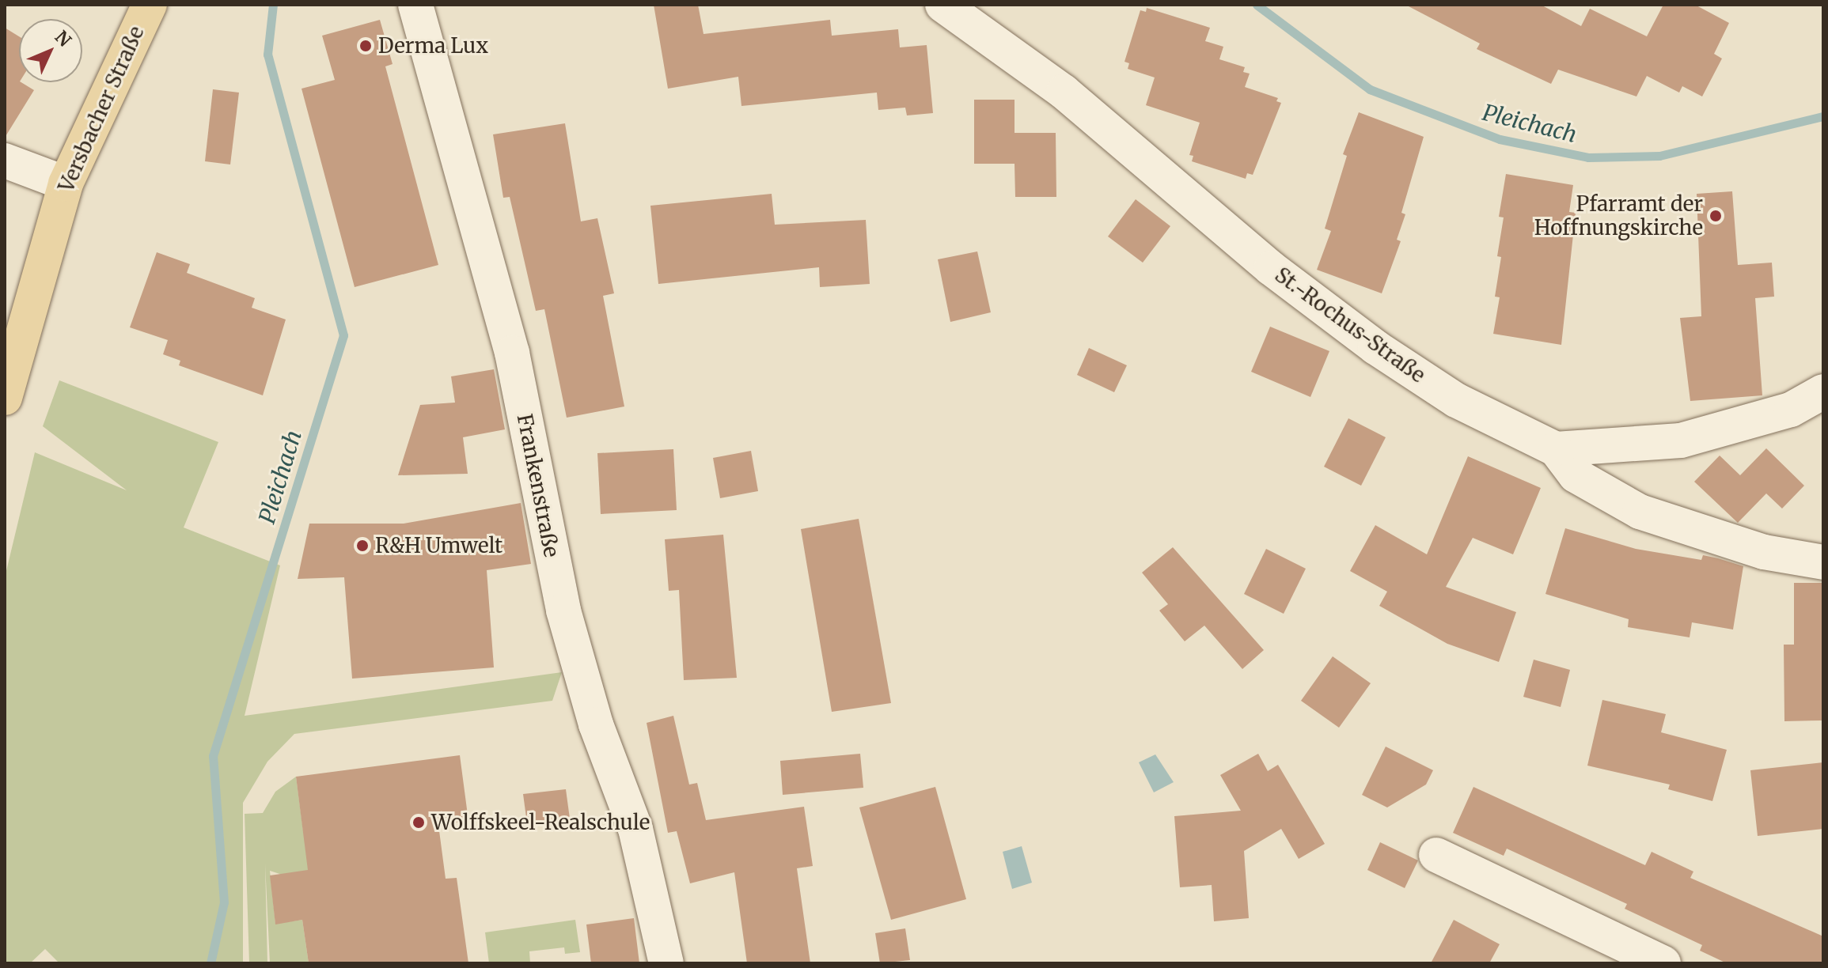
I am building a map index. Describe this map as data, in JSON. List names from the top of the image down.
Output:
{
  "streets": {
    "main road": ["Versbacher Straße"],
    "street": ["St.-Rochus-Straße", "Frankenstraße"]
  },
  "water": ["Pleichach"],
  "places": [
    "Derma Lux",
    "Pfarramt der Hoffnungskirche",
    "R&H Umwelt",
    "Wolffskeel-Realschule"
  ],
  "north": "top right"
}
